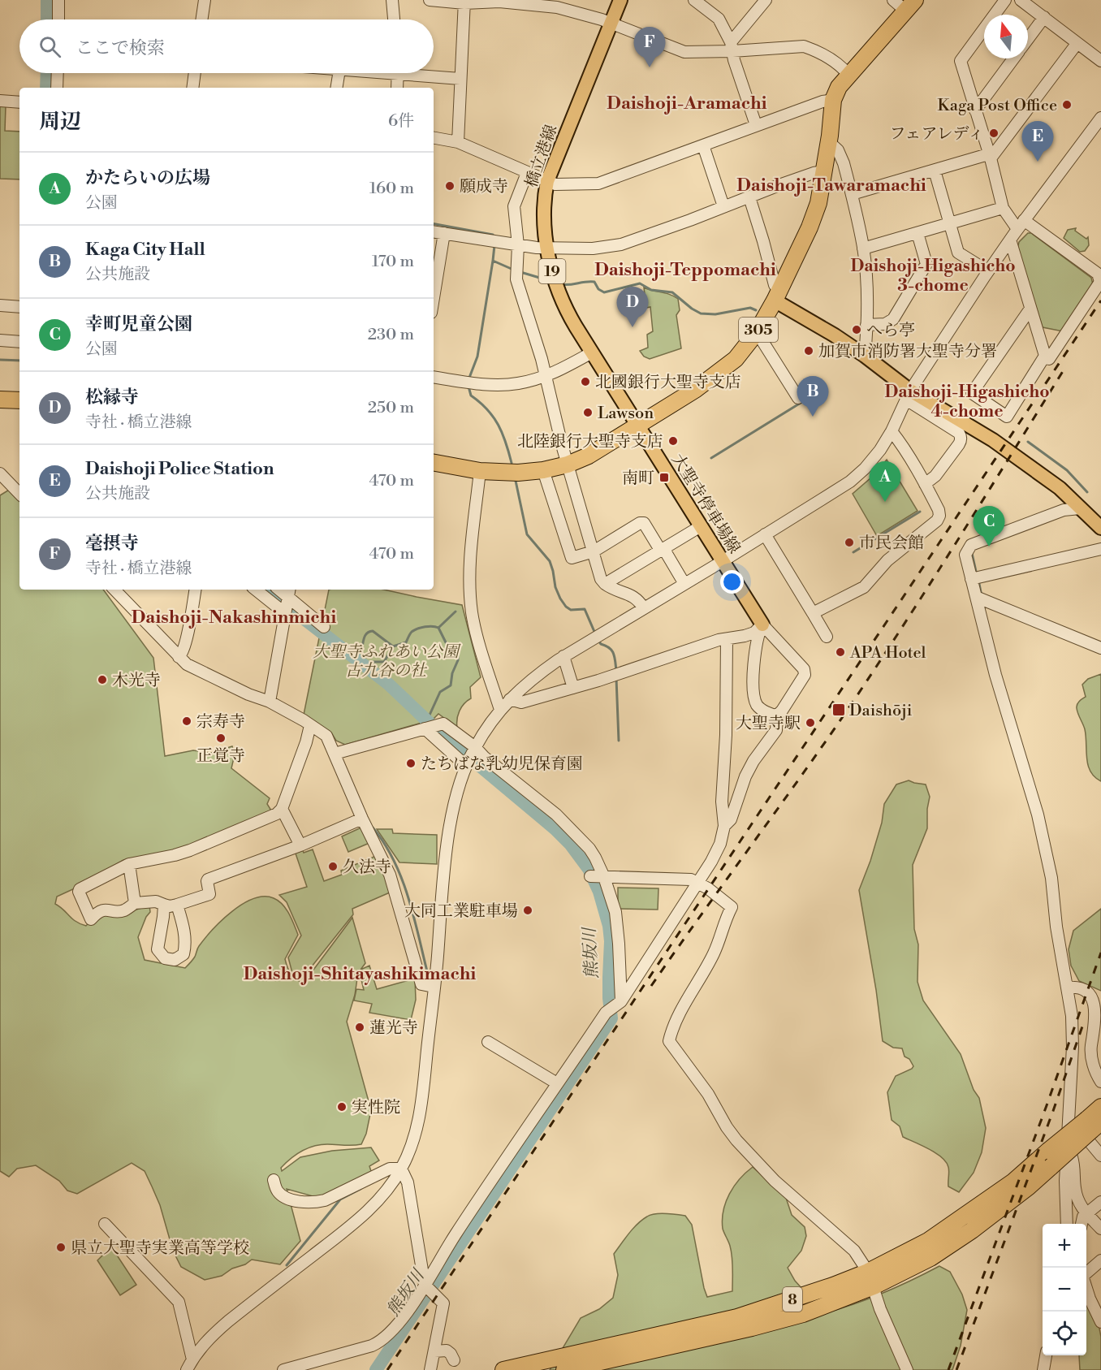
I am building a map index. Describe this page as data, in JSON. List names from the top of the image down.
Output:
{
  "streets": {
    "highway": ["305", "8"],
    "main road": ["橋立港線", "19", "大聖寺停車場線"]
  },
  "crossings": [
    ["橋立港線", "305"],
    ["橋立港線", "大聖寺停車場線"],
    ["305", "大聖寺停車場線"]
  ],
  "districts": [
    "Daishoji-Aramachi",
    "Daishoji-Tawaramachi",
    "Daishoji-Higashicho 3-chome",
    "Daishoji-Teppomachi",
    "Daishoji-Higashicho 4-chome",
    "Daishoji-Nakashinmichi",
    "Daishoji-Shitayashikimachi"
  ],
  "water": ["熊坂川"],
  "parks": ["大聖寺ふれあい公園 古九谷の社"],
  "places": {
    "other": [
      "Kaga Post Office",
      "フェアレディ",
      "願成寺",
      "へら亭",
      "加賀市消防署大聖寺分署",
      "北國銀行大聖寺支店",
      "Lawson",
      "北陸銀行大聖寺支店",
      "市民会館",
      "APA Hotel",
      "木光寺",
      "宗寿寺",
      "大聖寺駅",
      "正覚寺",
      "たちばな乳幼児保育園",
      "久法寺",
      "大同工業駐車場",
      "蓮光寺",
      "実性院",
      "県立大聖寺実業高等学校"
    ],
    "transit": ["南町", "Daishōji"]
  },
  "north": "top",
  "page": {
    "search": "ここで検索",
    "pins": [
      "F",
      "E",
      "D",
      "B",
      "A",
      "C"
    ],
    "heading": ["周辺", "6件"],
    "list": [
      {
        "mark": "A",
        "name": "かたらいの広場",
        "note": "公園",
        "value": "160 m"
      },
      {
        "mark": "B",
        "name": "Kaga City Hall",
        "note": "公共施設",
        "value": "170 m"
      },
      {
        "mark": "C",
        "name": "幸町児童公園",
        "note": "公園",
        "value": "230 m"
      },
      {
        "mark": "D",
        "name": "松縁寺",
        "note": "寺社 · 橋立港線",
        "value": "250 m"
      },
      {
        "mark": "E",
        "name": "Daishoji Police Station",
        "note": "公共施設",
        "value": "470 m"
      },
      {
        "mark": "F",
        "name": "毫摂寺",
        "note": "寺社 · 橋立港線",
        "value": "470 m"
      }
    ],
    "map_buttons": ["+", "−"]
  }
}
